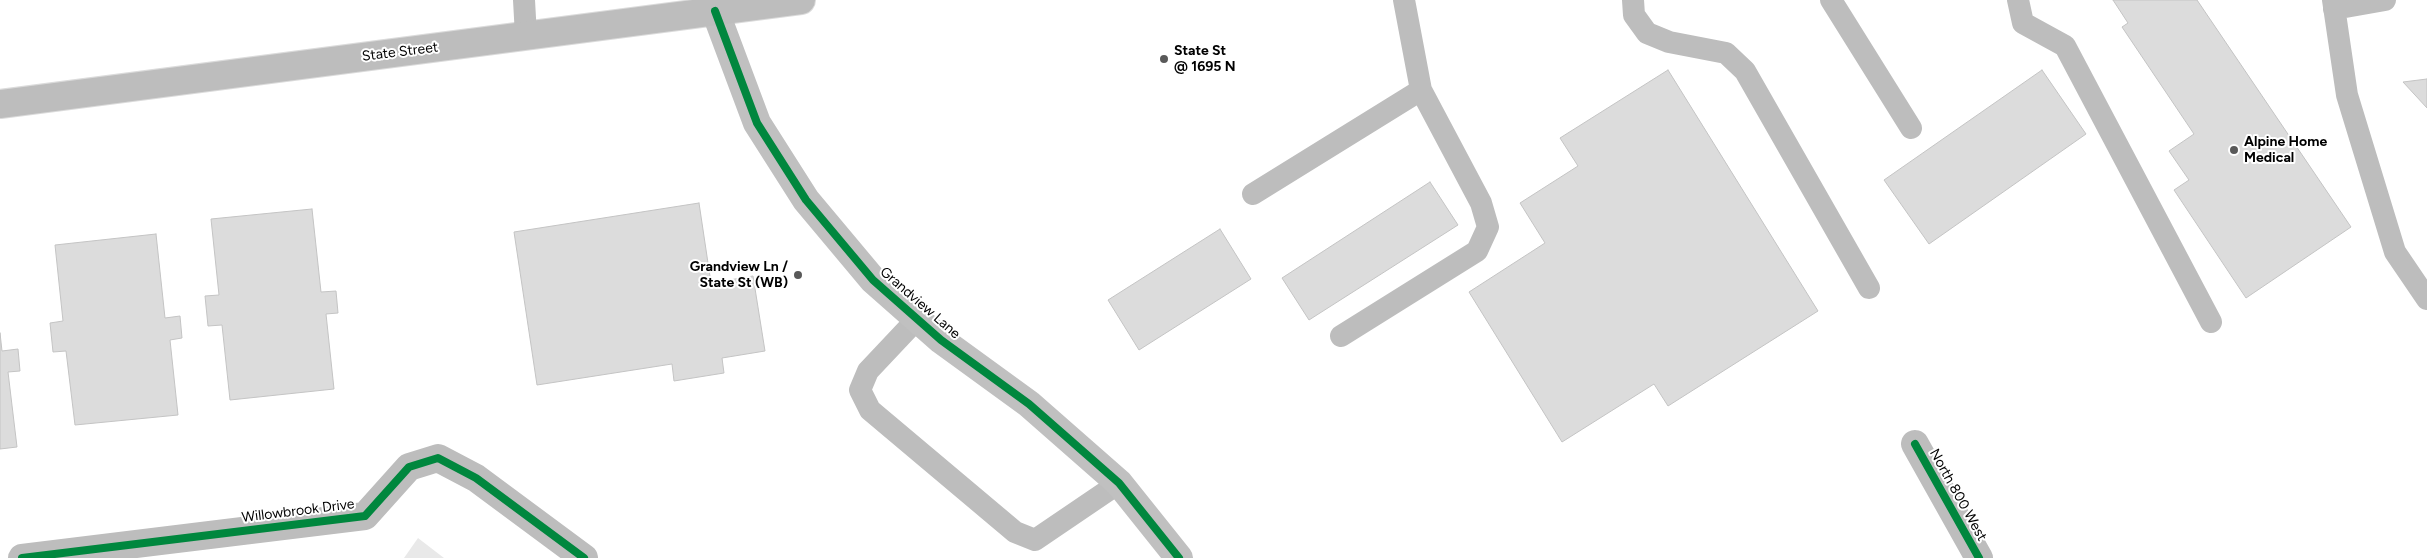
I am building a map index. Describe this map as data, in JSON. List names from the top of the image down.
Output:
{
  "streets": {
    "main road": ["State Street", "North 800 West", "Willowbrook Drive"],
    "street": ["Grandview Lane"]
  },
  "crossings": [
    ["State Street", "Grandview Lane"]
  ],
  "places": ["State St @ 1695 N", "Alpine Home Medical", "Grandview Ln / State St (WB)"]
}
